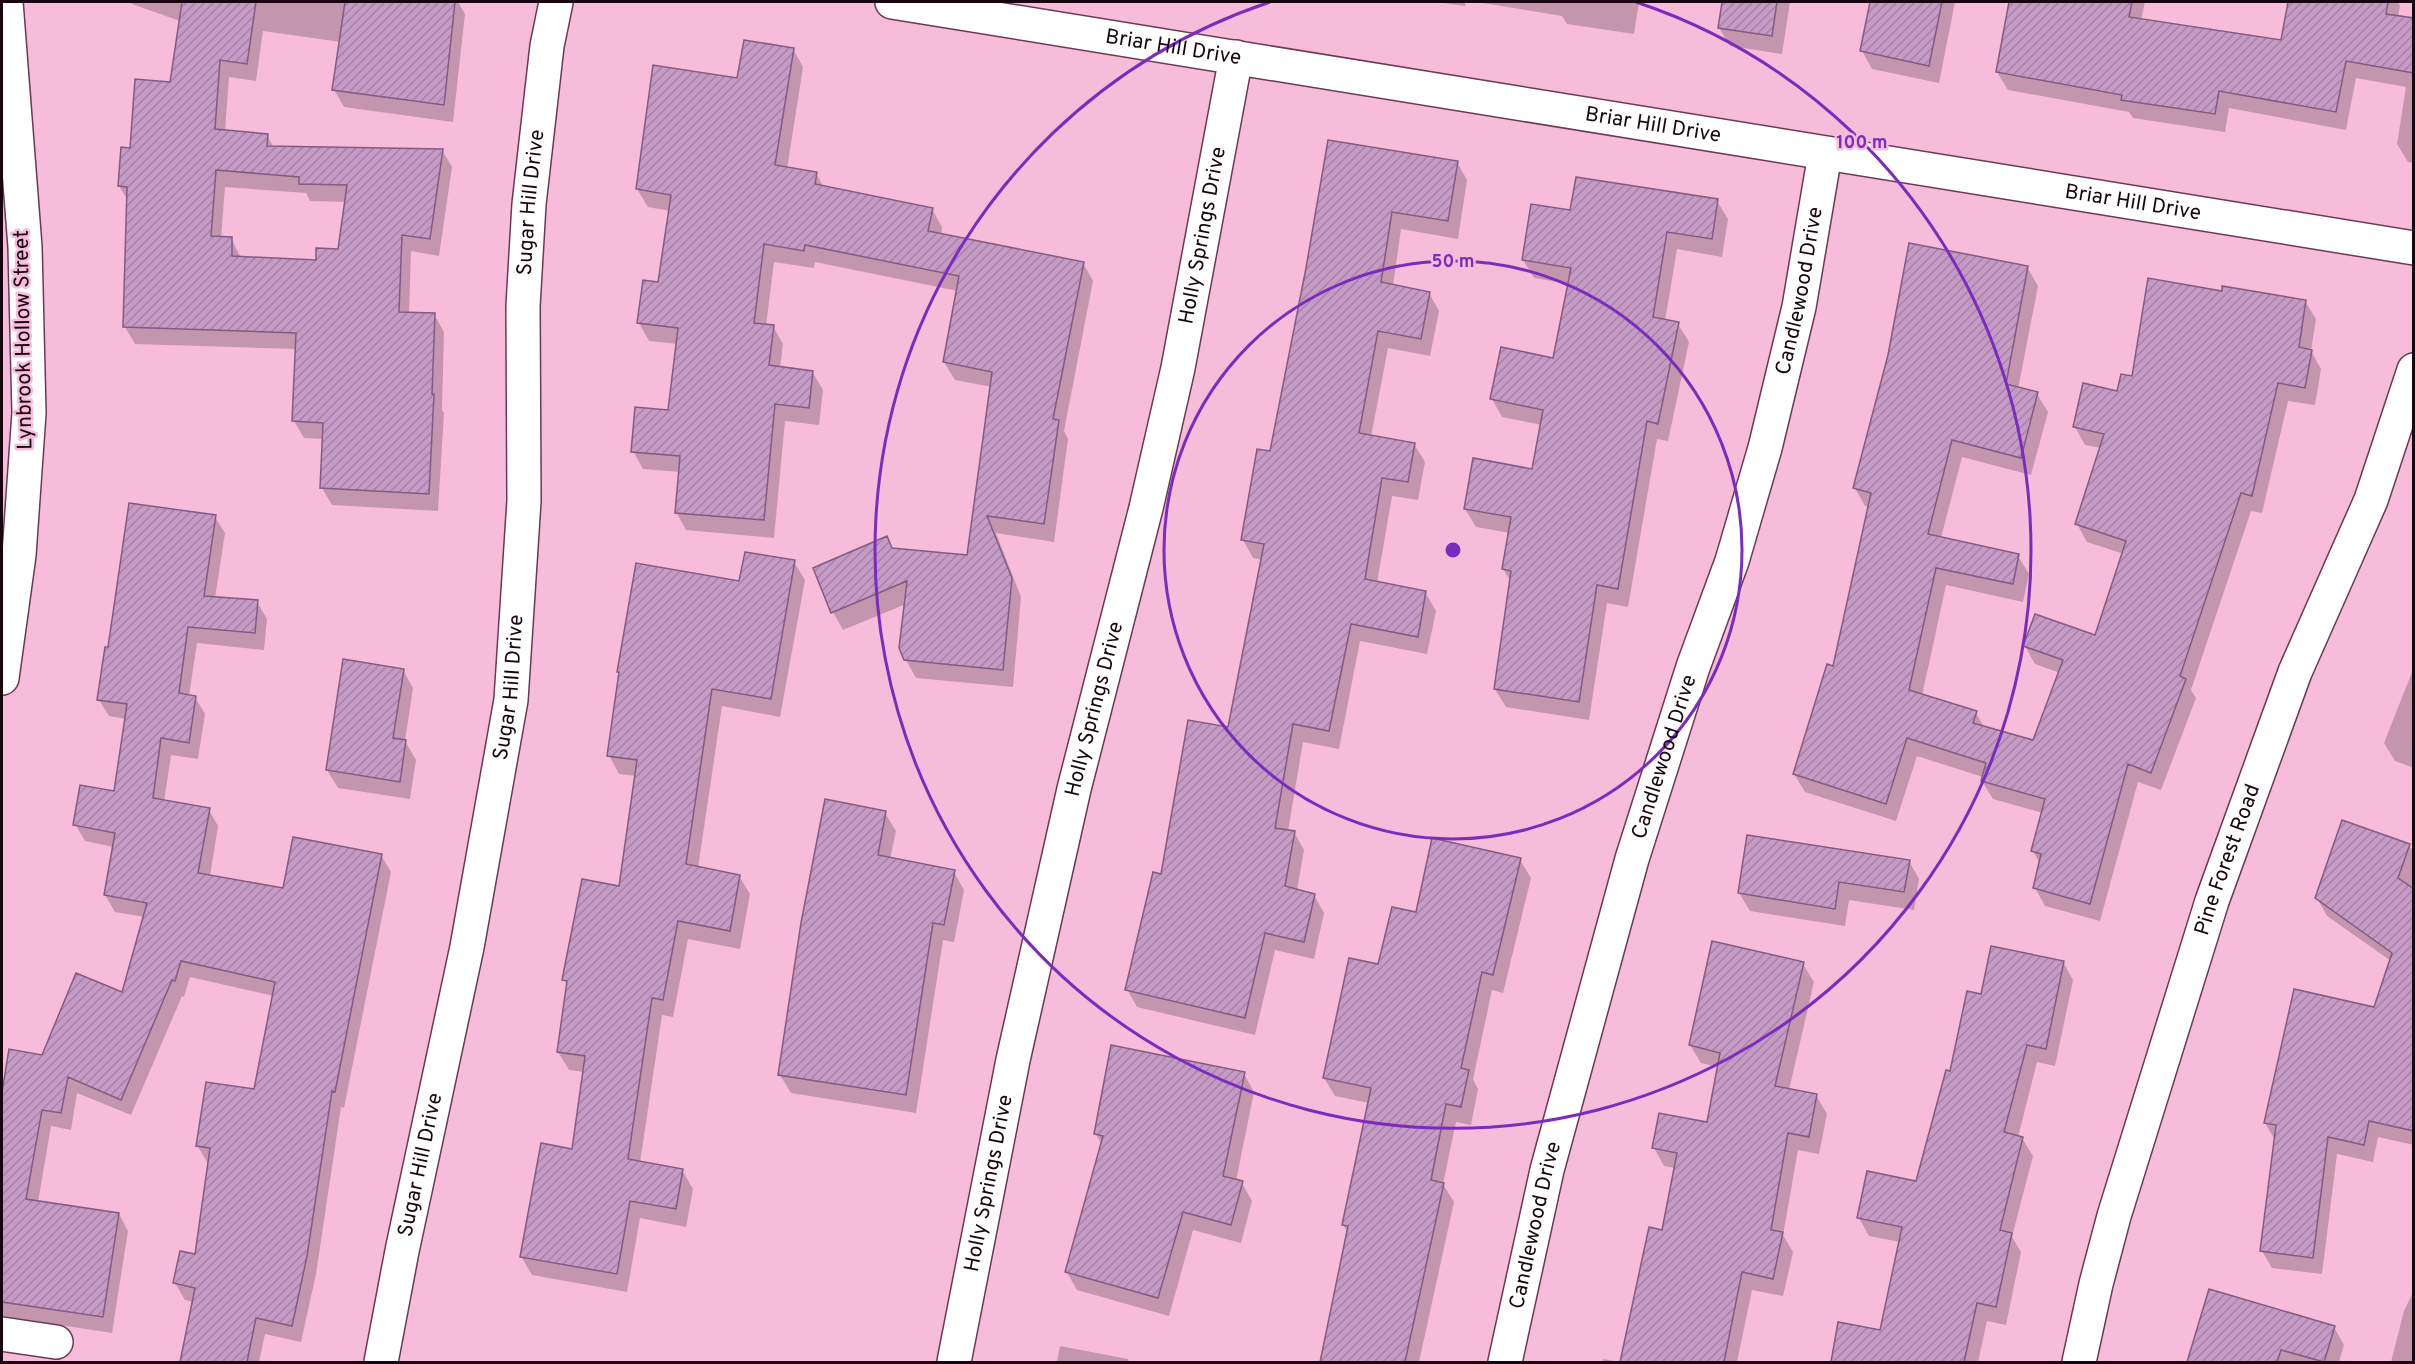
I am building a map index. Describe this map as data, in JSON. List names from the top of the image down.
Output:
{
  "streets": {
    "street": [
      "Briar Hill Drive",
      "Sugar Hill Drive",
      "Holly Springs Drive",
      "Candlewood Drive",
      "Lynbrook Hollow Street",
      "Pine Forest Road"
    ]
  },
  "crossings": [
    ["Briar Hill Drive", "Holly Springs Drive"],
    ["Briar Hill Drive", "Candlewood Drive"]
  ],
  "rings": ["100 m", "50 m"]
}
